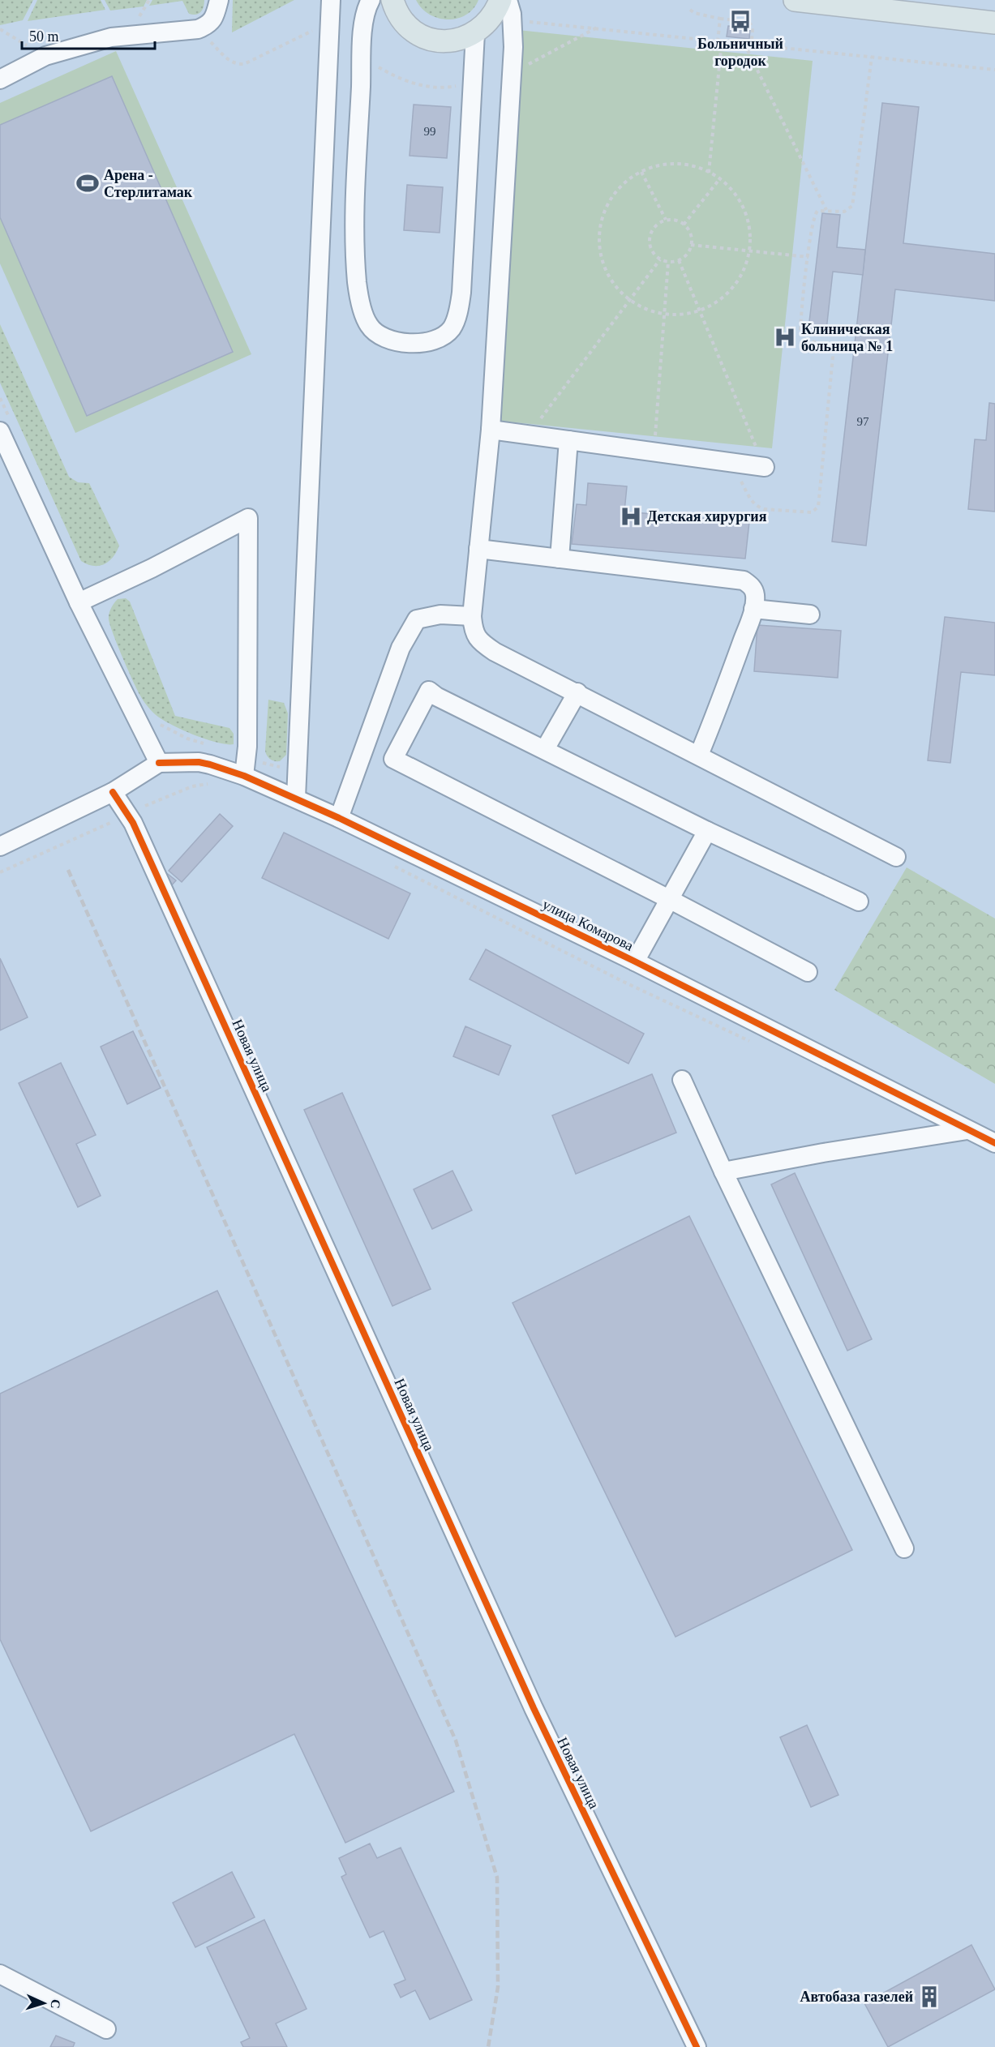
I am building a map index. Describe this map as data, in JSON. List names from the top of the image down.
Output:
{
  "streets": {
    "street": ["улица Комарова", "Новая улица"]
  },
  "places": {
    "bus stop": ["Больничный городок"],
    "sports": ["Арена - Стерлитамак"],
    "hospital": ["Клиническая больница № 1", "Детская хирургия"],
    "building": ["Автобаза газелей"]
  },
  "house_numbers": ["99", "97"],
  "scale_bar": "50 m",
  "north": "right"
}
